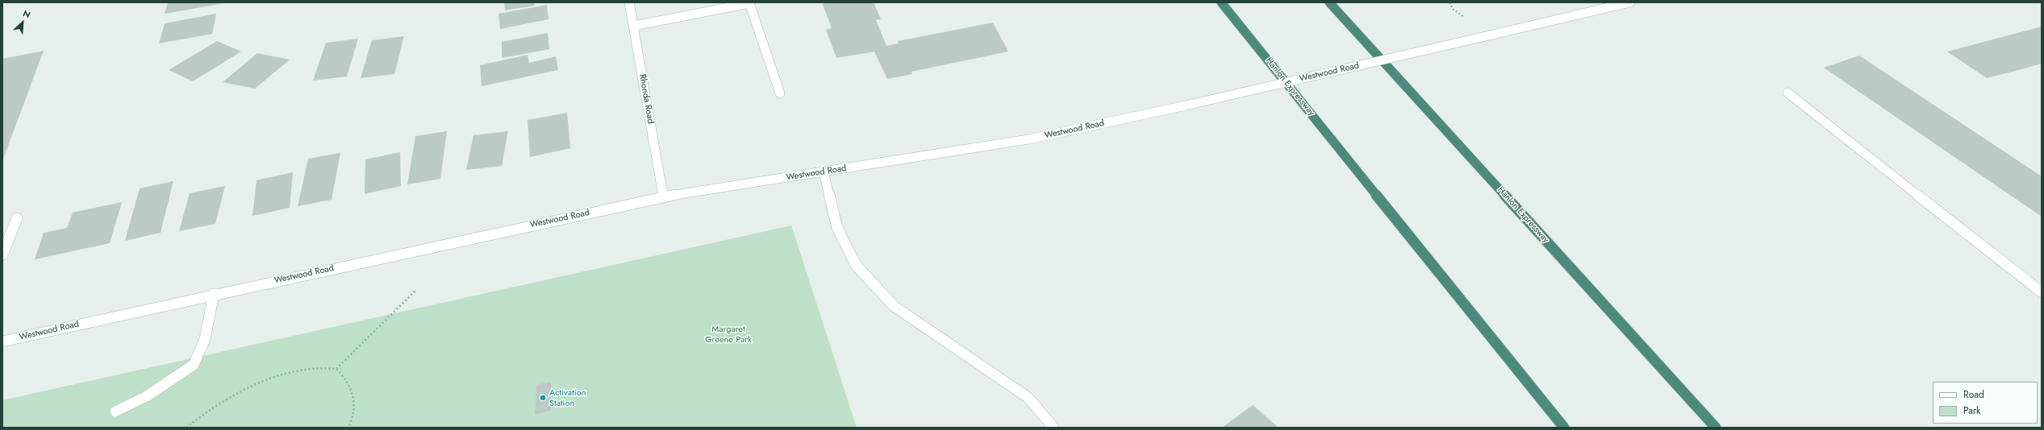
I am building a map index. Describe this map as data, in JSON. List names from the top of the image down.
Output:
{
  "streets": {
    "highway": ["Hanlon Expressway"],
    "street": ["Westwood Road", "Rhonda Road"]
  },
  "crossings": [
    ["Westwood Road", "Rhonda Road"]
  ],
  "parks": ["Margaret Greene Park"],
  "places": ["Activation Station"],
  "legend": ["Road", "Park"],
  "north": "top right"
}
